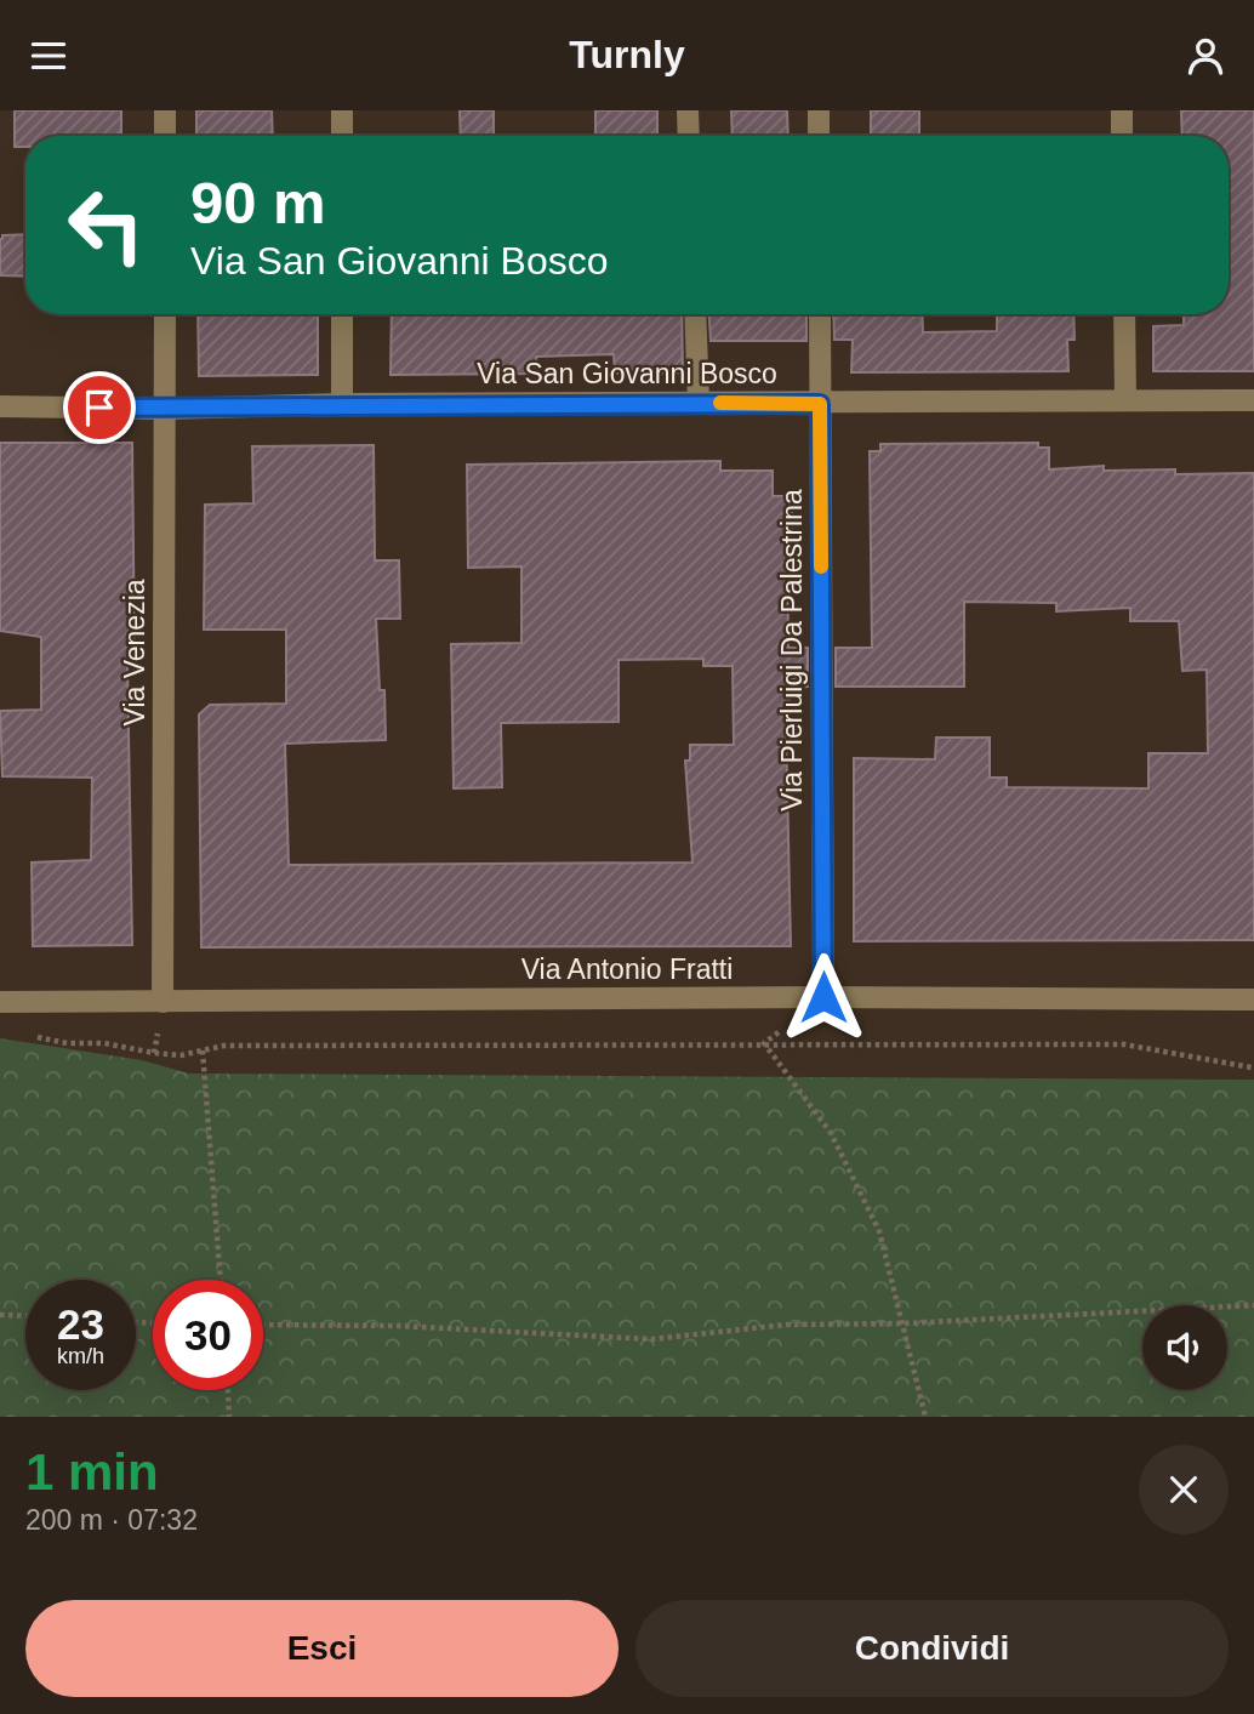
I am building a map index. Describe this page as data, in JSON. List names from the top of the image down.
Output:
{
  "streets": {
    "street": [
      "Via San Giovanni Bosco",
      "Via Pierluigi Da Palestrina",
      "Via Venezia",
      "Via Antonio Fratti"
    ]
  },
  "crossings": [
    ["Via San Giovanni Bosco", "Via Pierluigi Da Palestrina"],
    ["Via San Giovanni Bosco", "Via Venezia"],
    ["Via Pierluigi Da Palestrina", "Via Antonio Fratti"],
    ["Via Venezia", "Via Antonio Fratti"]
  ],
  "page": {
    "header": "Turnly",
    "turn": ["90 m", "Via San Giovanni Bosco"],
    "speed": "23 km/h",
    "limit": "30",
    "heading": ["1 min", "200 m · 07:32"],
    "buttons": ["Esci", "Condividi"]
  }
}
